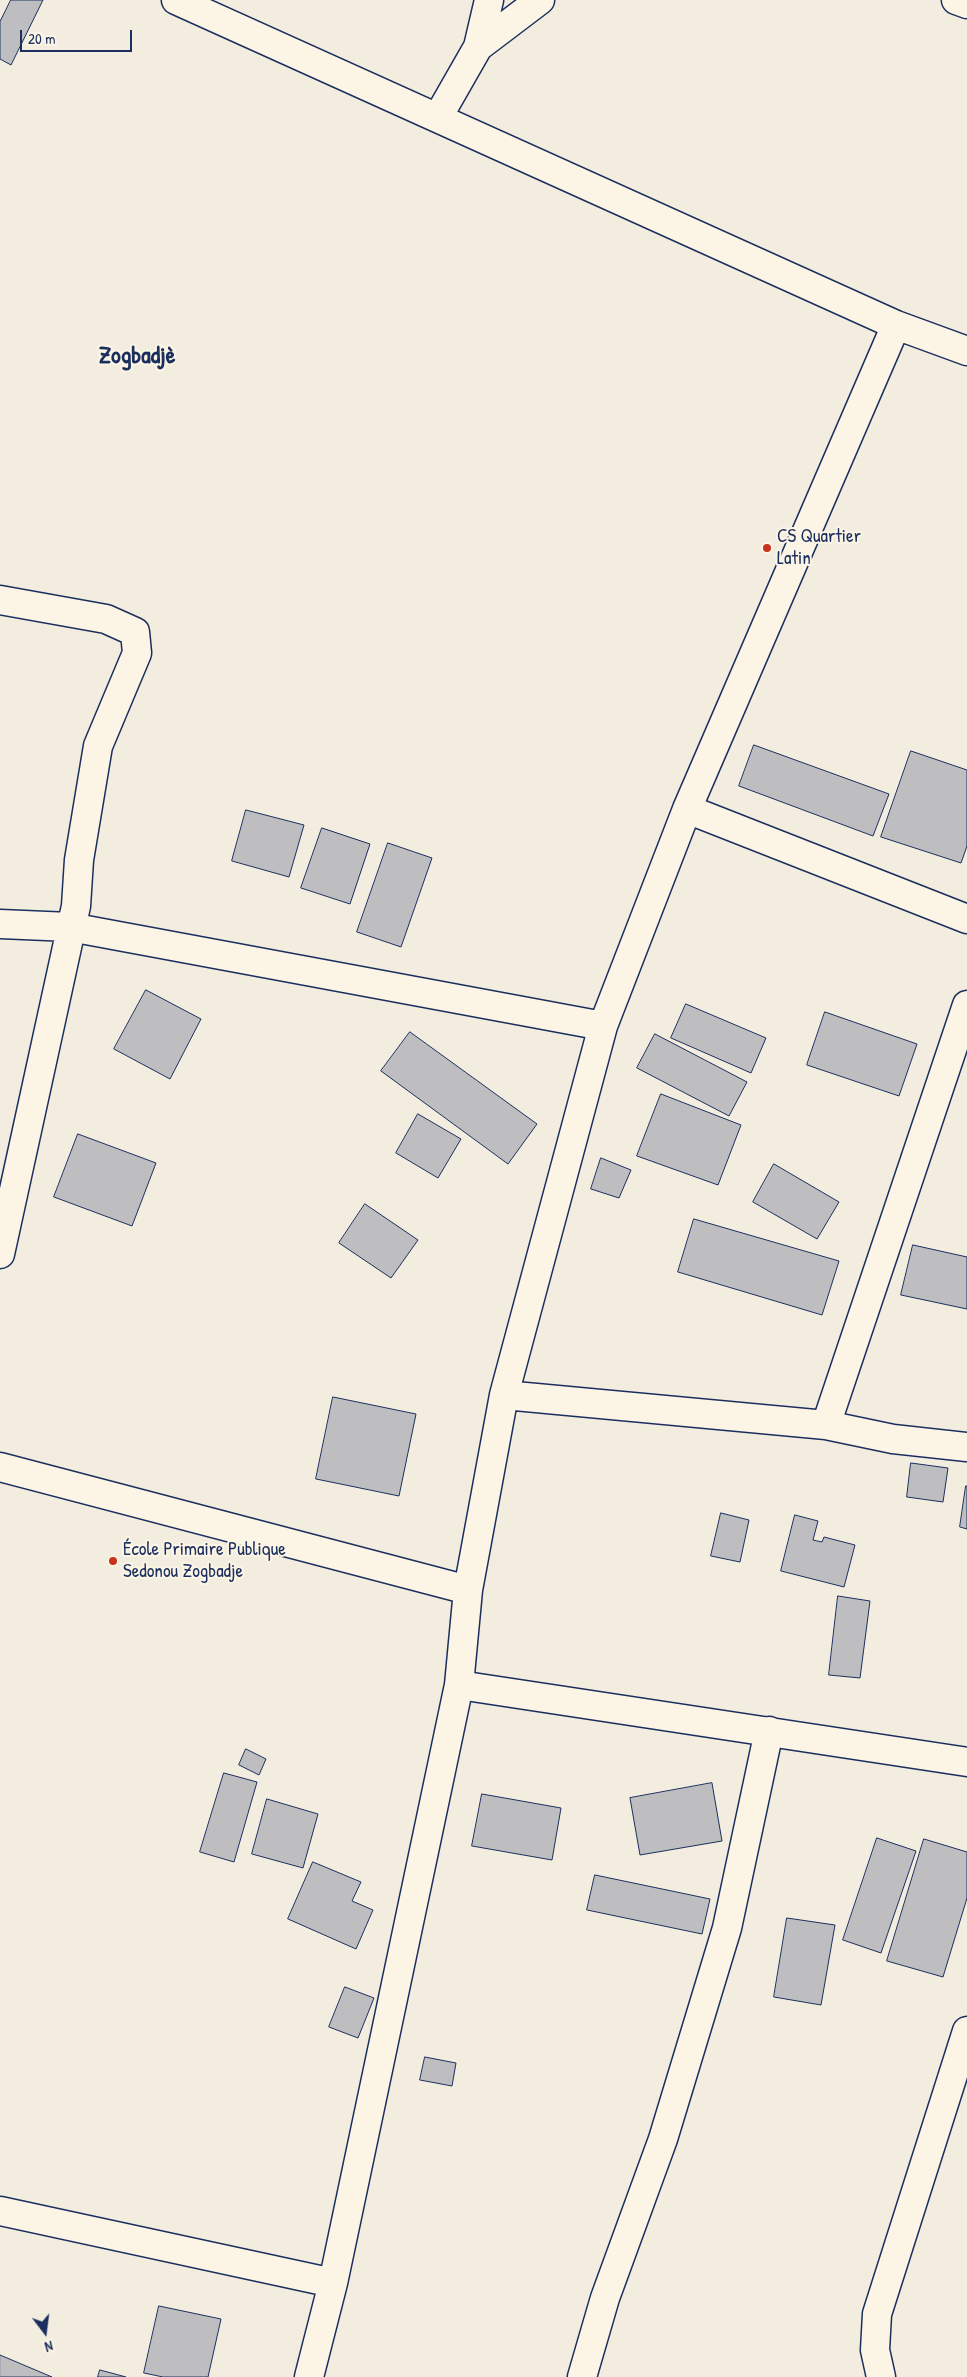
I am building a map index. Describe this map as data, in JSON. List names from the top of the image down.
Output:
{
  "districts": ["Zogbadjè"],
  "places": ["CS Quartier Latin", "École Primaire Publique Sedonou Zogbadje"],
  "scale_bar": "20 m",
  "north": "bottom"
}
